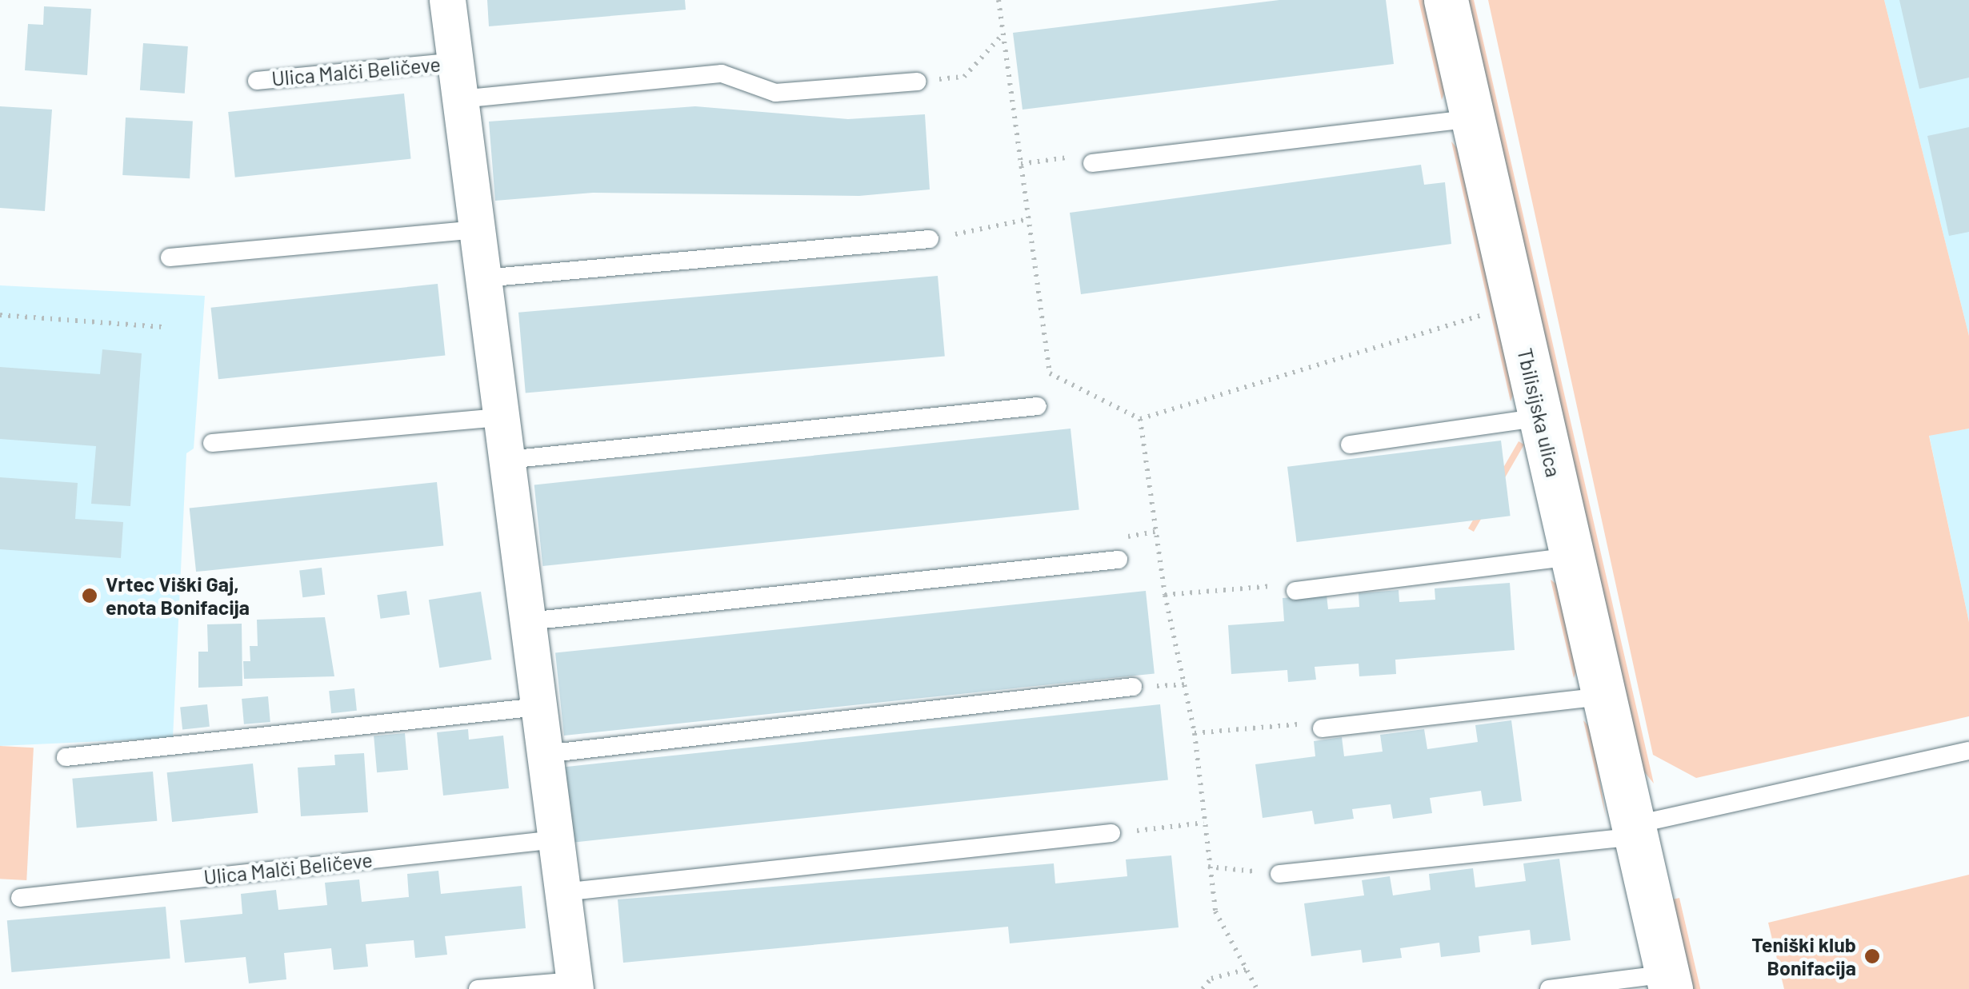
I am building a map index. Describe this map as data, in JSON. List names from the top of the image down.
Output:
{
  "streets": {
    "street": ["Ulica Malči Beličeve", "Tbilisijska ulica"]
  },
  "places": ["Vrtec Viški Gaj, enota Bonifacija", "Teniški klub Bonifacija"]
}
